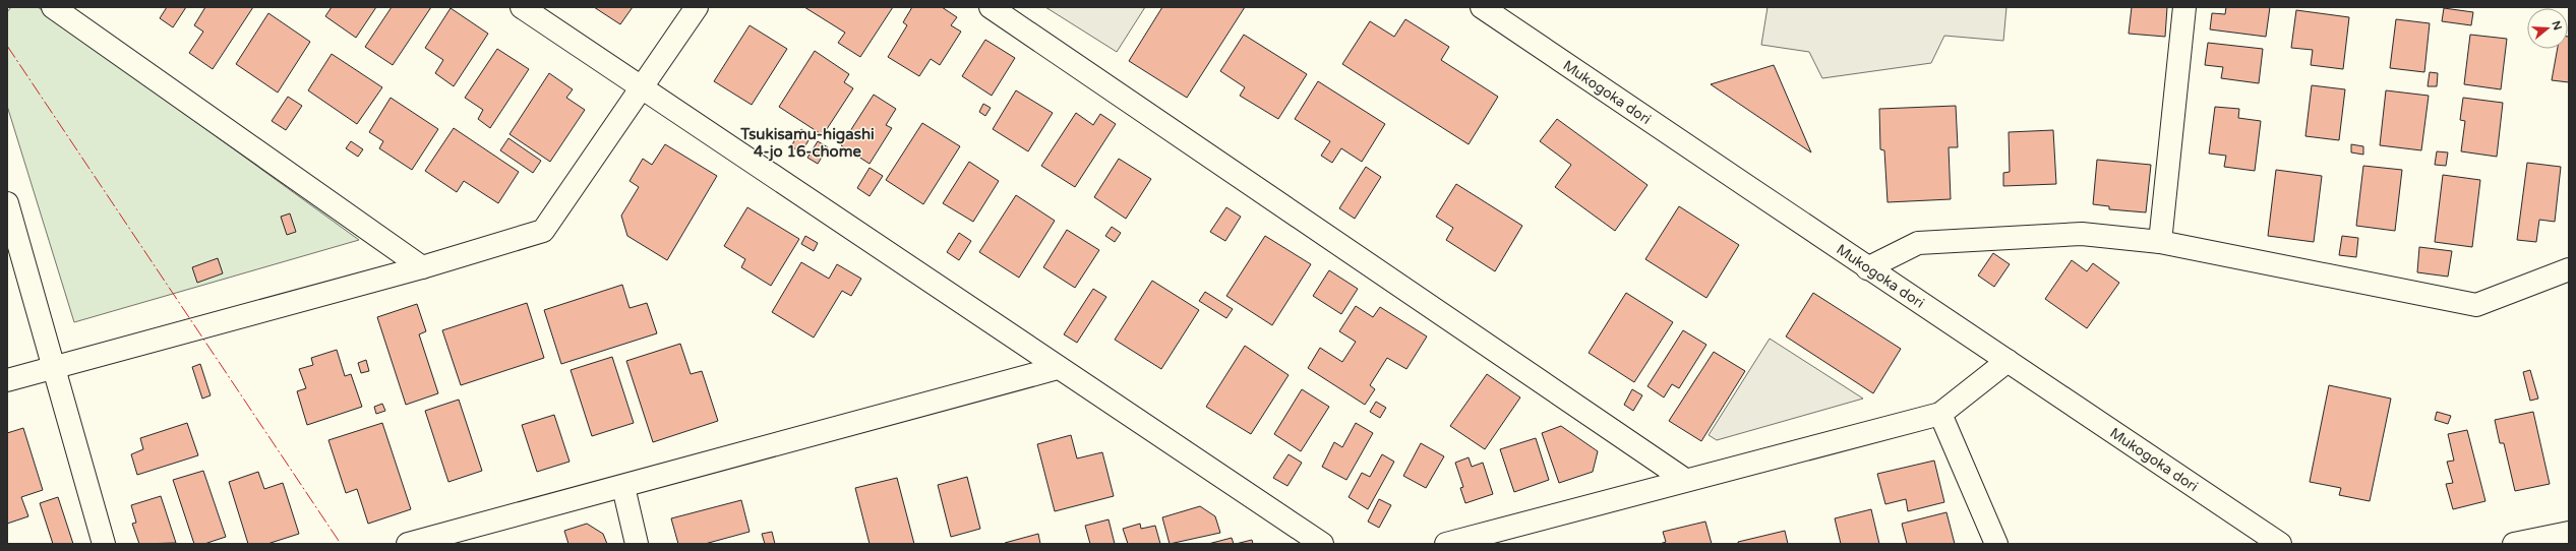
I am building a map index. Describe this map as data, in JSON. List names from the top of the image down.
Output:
{
  "streets": {
    "street": ["Mukogoka dori"]
  },
  "districts": ["Tsukisamu-higashi 4-jo 16-chome"],
  "north": "right"
}
